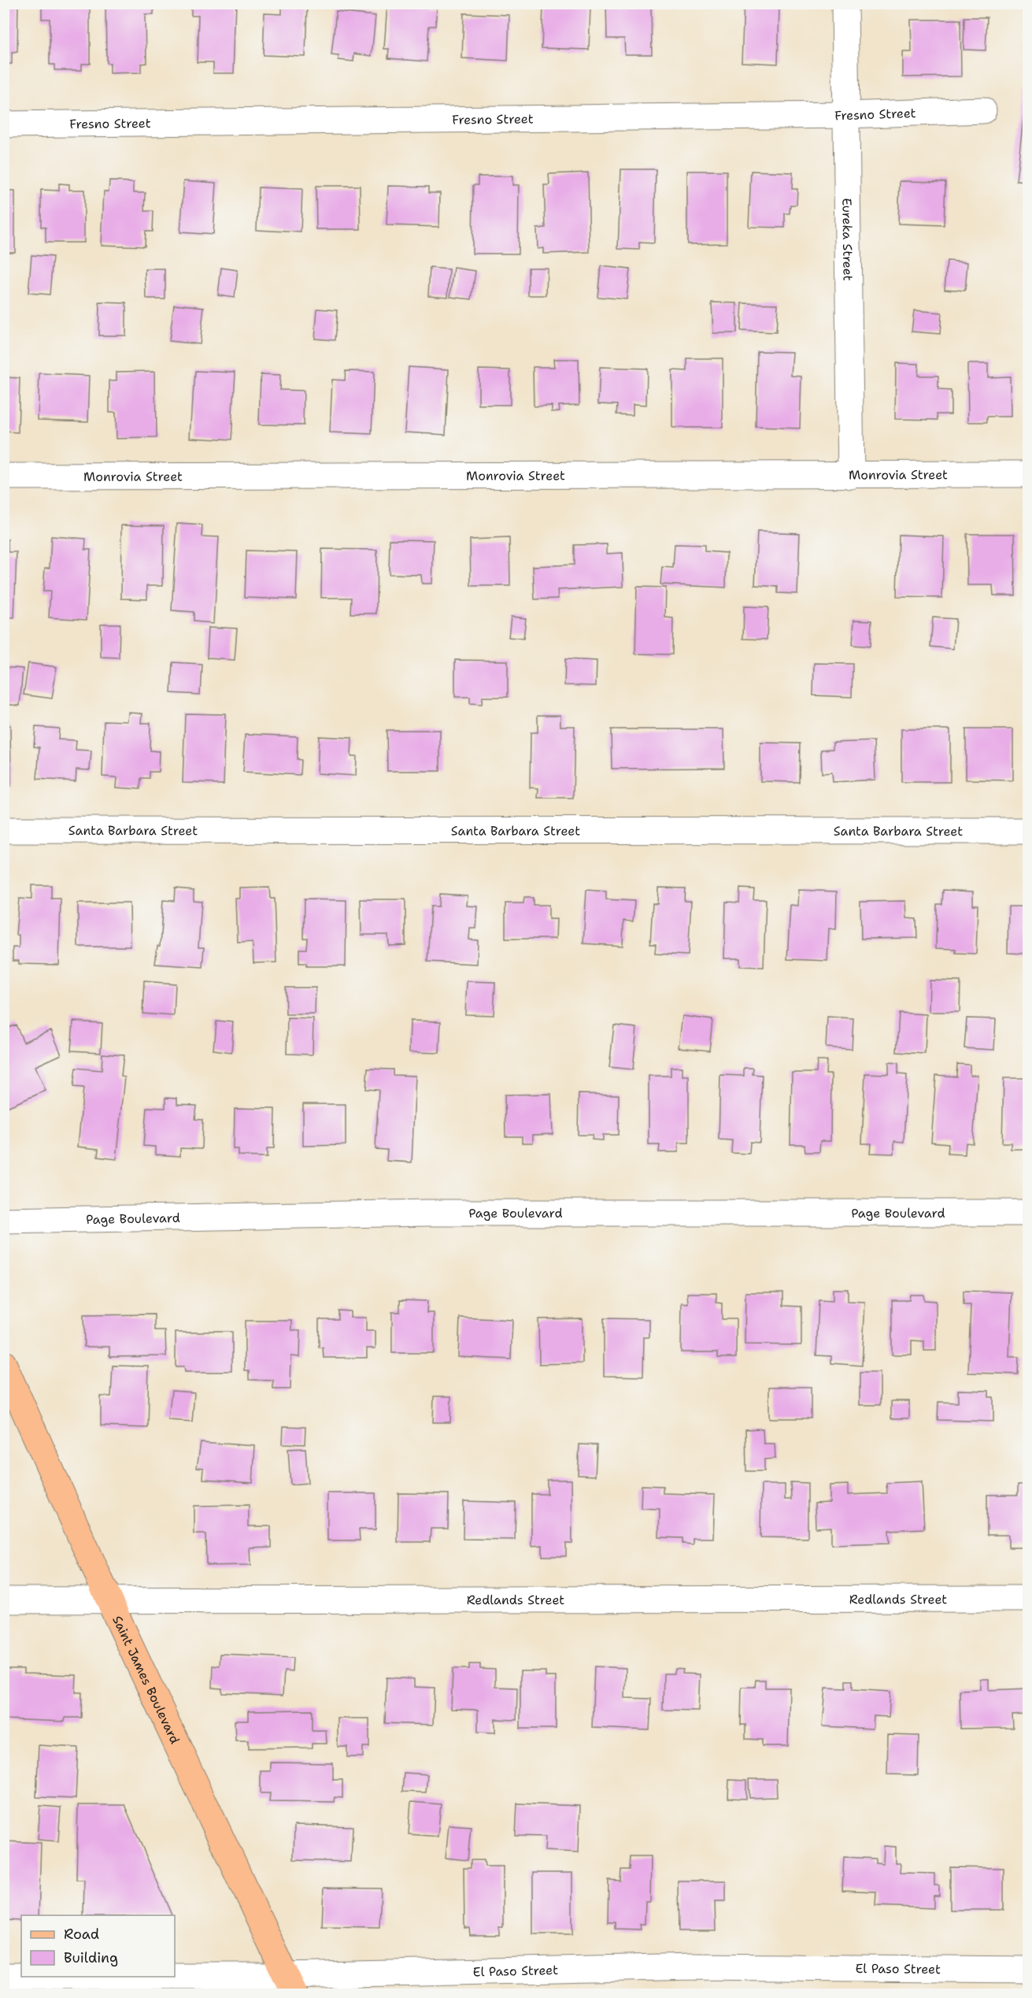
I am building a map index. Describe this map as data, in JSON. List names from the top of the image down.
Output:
{
  "streets": {
    "main road": ["Saint James Boulevard"],
    "street": [
      "Fresno Street",
      "Eureka Street",
      "Monrovia Street",
      "Santa Barbara Street",
      "Page Boulevard",
      "Redlands Street",
      "El Paso Street"
    ]
  },
  "crossings": [
    ["Fresno Street", "Eureka Street"],
    ["Eureka Street", "Monrovia Street"],
    ["Redlands Street", "Saint James Boulevard"],
    ["Saint James Boulevard", "El Paso Street"]
  ],
  "legend": ["Road", "Building"]
}
